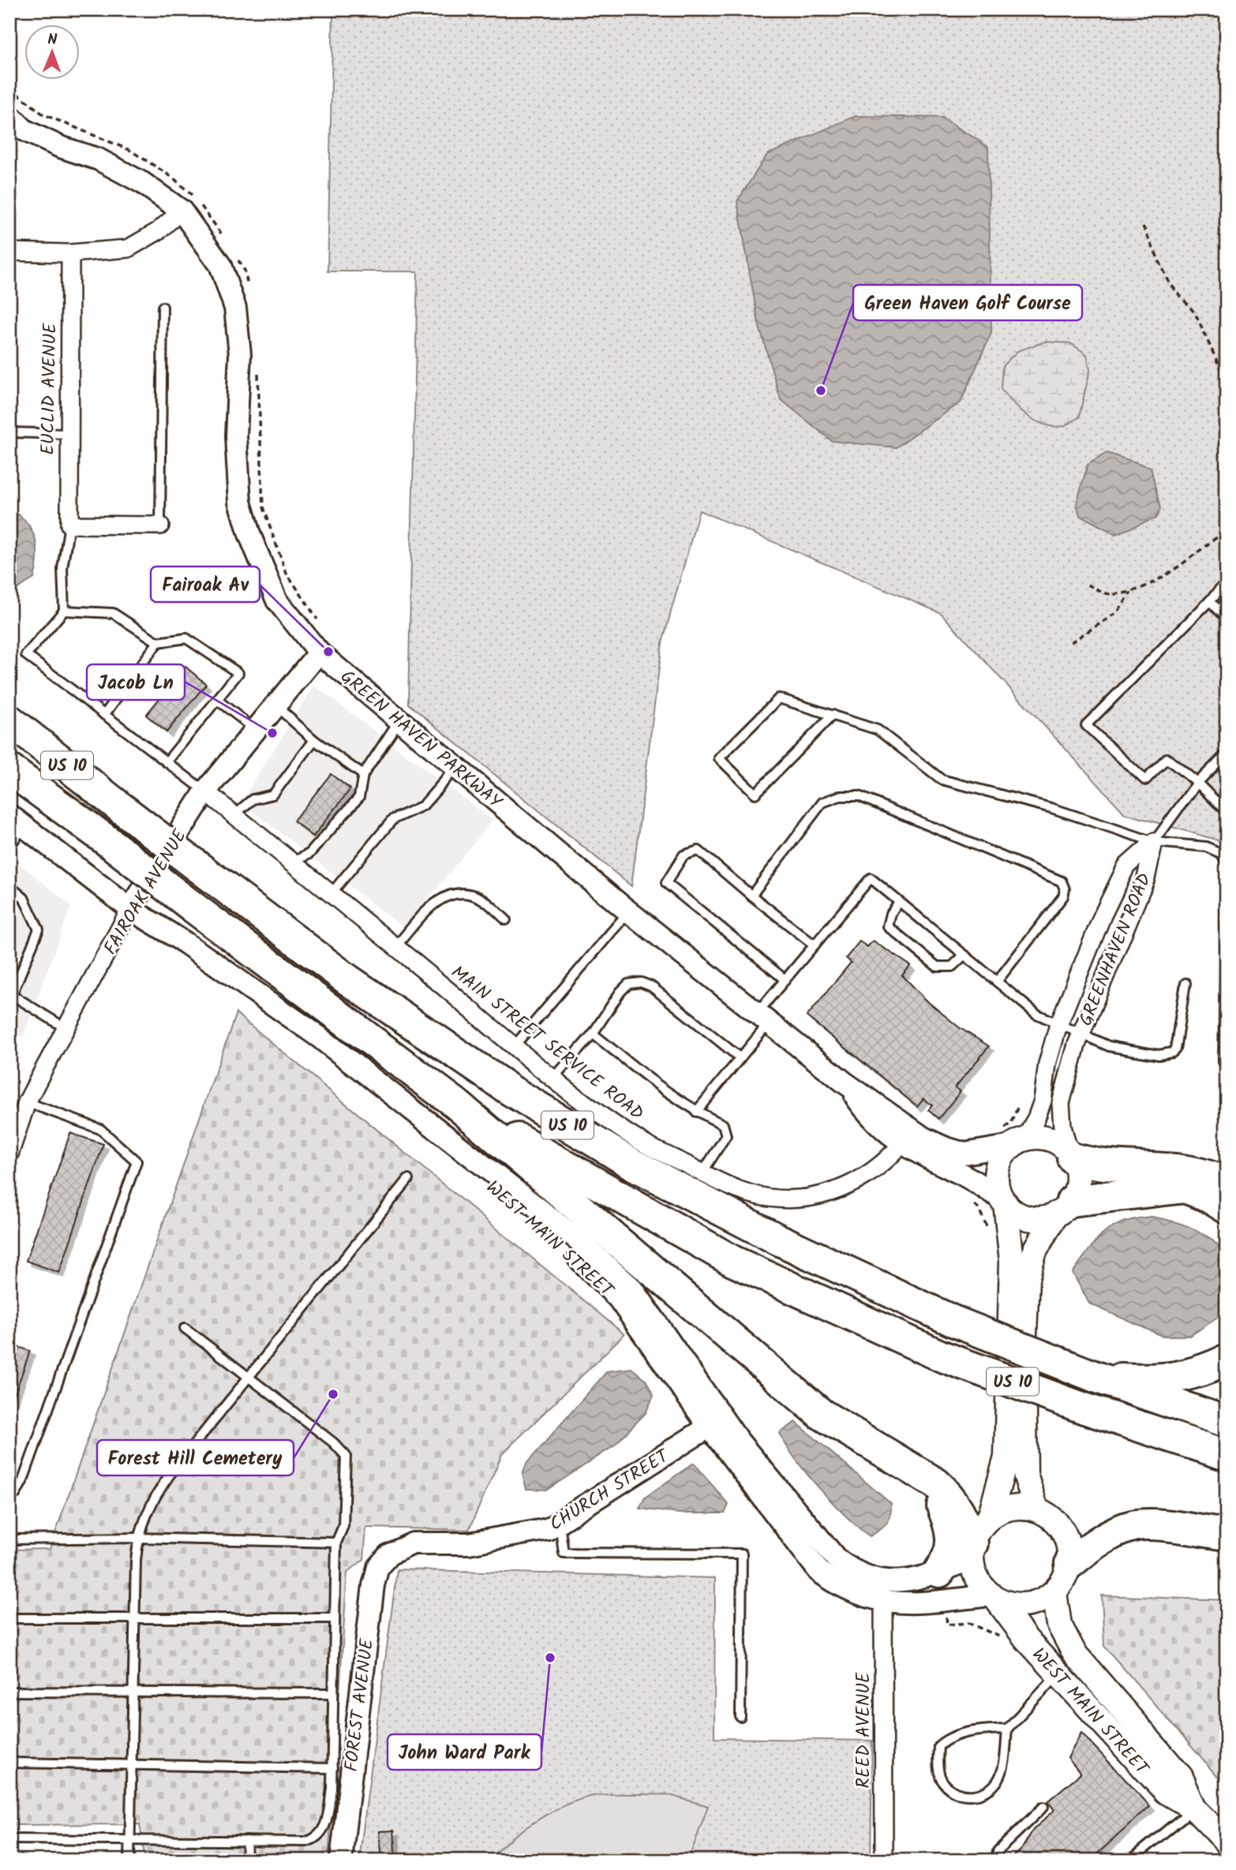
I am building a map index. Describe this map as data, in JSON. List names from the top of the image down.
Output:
{
  "streets": {
    "highway": ["US 10"],
    "main road": ["GREENHAVEN ROAD", "WEST MAIN STREET"],
    "street": [
      "EUCLID AVENUE",
      "GREEN HAVEN PARKWAY",
      "FAIROAK AVENUE",
      "MAIN STREET SERVICE ROAD",
      "CHURCH STREET",
      "FOREST AVENUE",
      "REED AVENUE"
    ]
  },
  "crossings": [
    ["GREEN HAVEN PARKWAY", "FAIROAK AVENUE"],
    ["FAIROAK AVENUE", "MAIN STREET SERVICE ROAD"],
    ["FAIROAK AVENUE", "WEST MAIN STREET"],
    ["WEST MAIN STREET", "CHURCH STREET"],
    ["WEST MAIN STREET", "REED AVENUE"],
    ["CHURCH STREET", "FOREST AVENUE"]
  ],
  "places": [
    "Green Haven Golf Course",
    "Fairoak Av",
    "Jacob Ln",
    "Forest Hill Cemetery",
    "John Ward Park"
  ],
  "north": "top"
}
